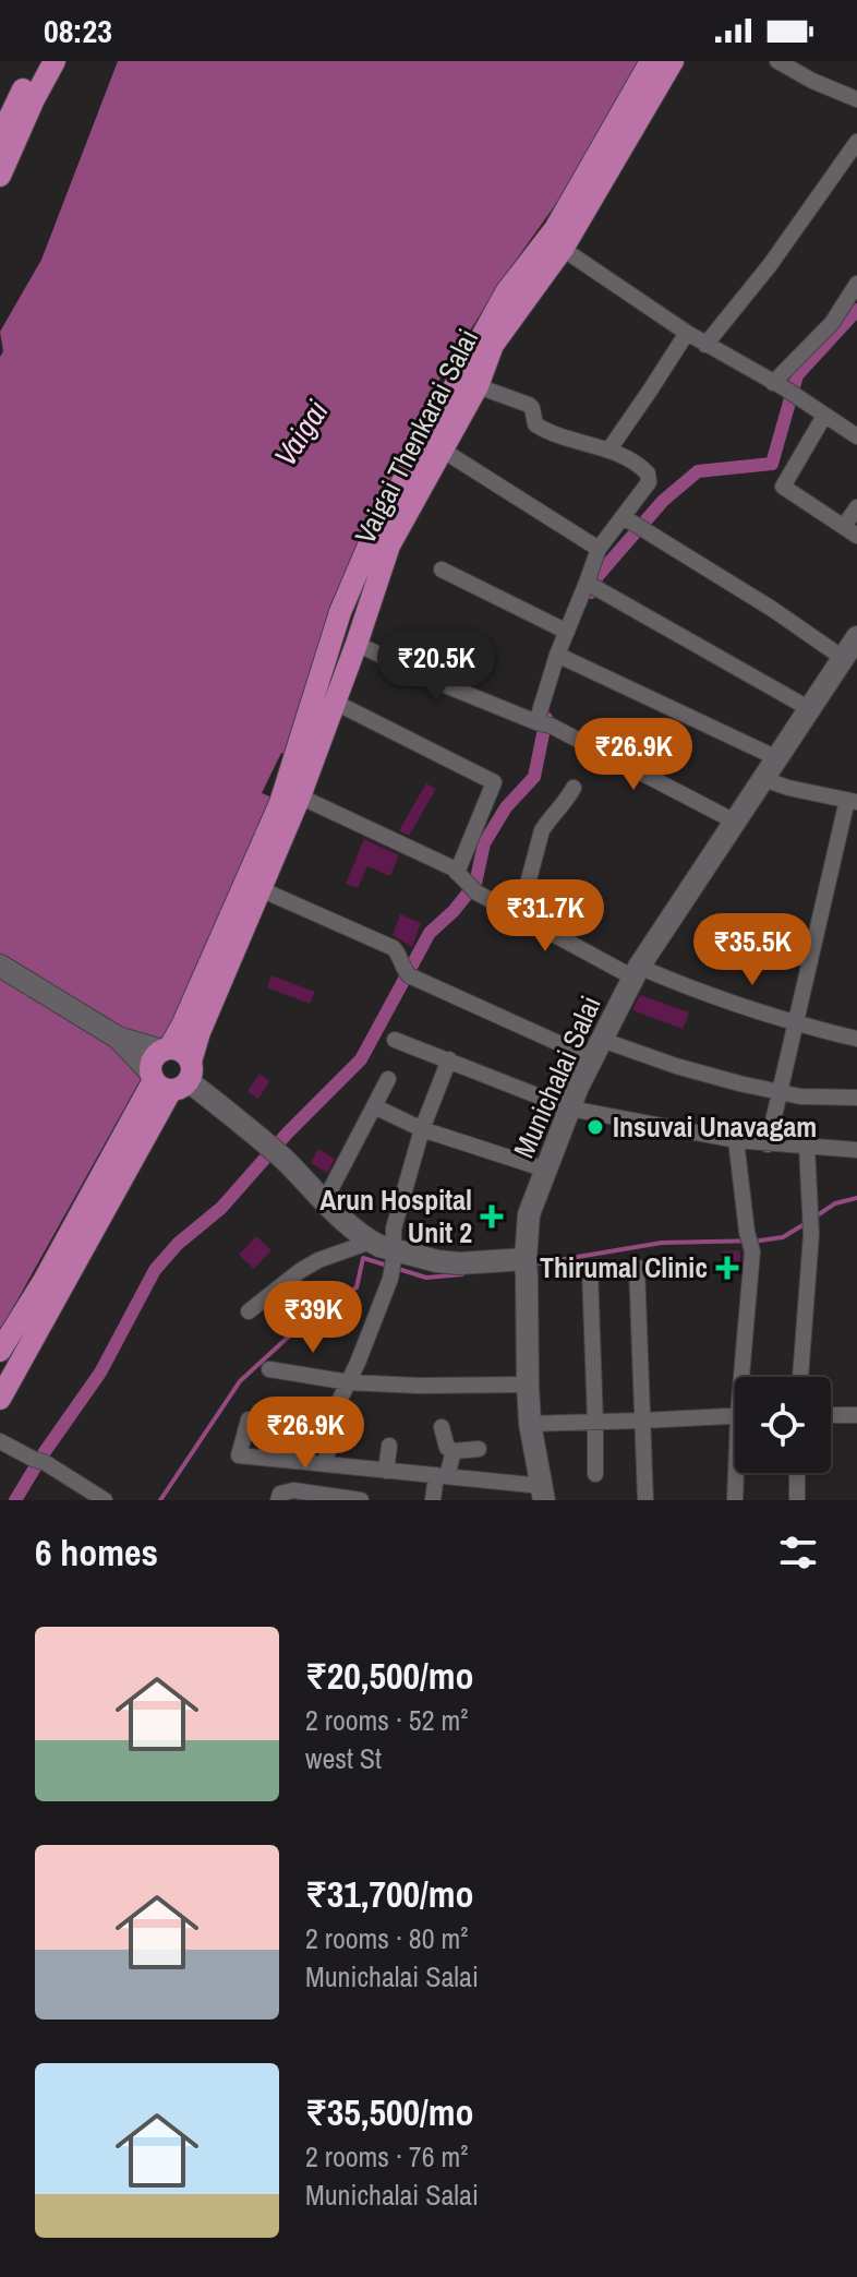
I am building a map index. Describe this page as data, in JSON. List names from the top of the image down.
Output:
{
  "streets": {
    "main road": ["Vaigai Thenkarai Salai", "Munichalai Salai"]
  },
  "water": ["Vaigai"],
  "places": {
    "other": ["Insuvai Unavagam"],
    "health": ["Arun Hospital Unit 2", "Thirumal Clinic"]
  },
  "page": {
    "status": "08:23",
    "price": [
      "₹20.5K",
      "₹26.9K",
      "₹31.7K",
      "₹35.5K",
      "₹39K",
      "₹26.9K"
    ],
    "heading": "6 homes",
    "list": [
      {
        "name": "₹20,500/mo",
        "note": "2 rooms · 52 m² · west St"
      },
      {
        "name": "₹31,700/mo",
        "note": "2 rooms · 80 m² · Munichalai Salai"
      },
      {
        "name": "₹35,500/mo",
        "note": "2 rooms · 76 m² · Munichalai Salai"
      }
    ]
  }
}
